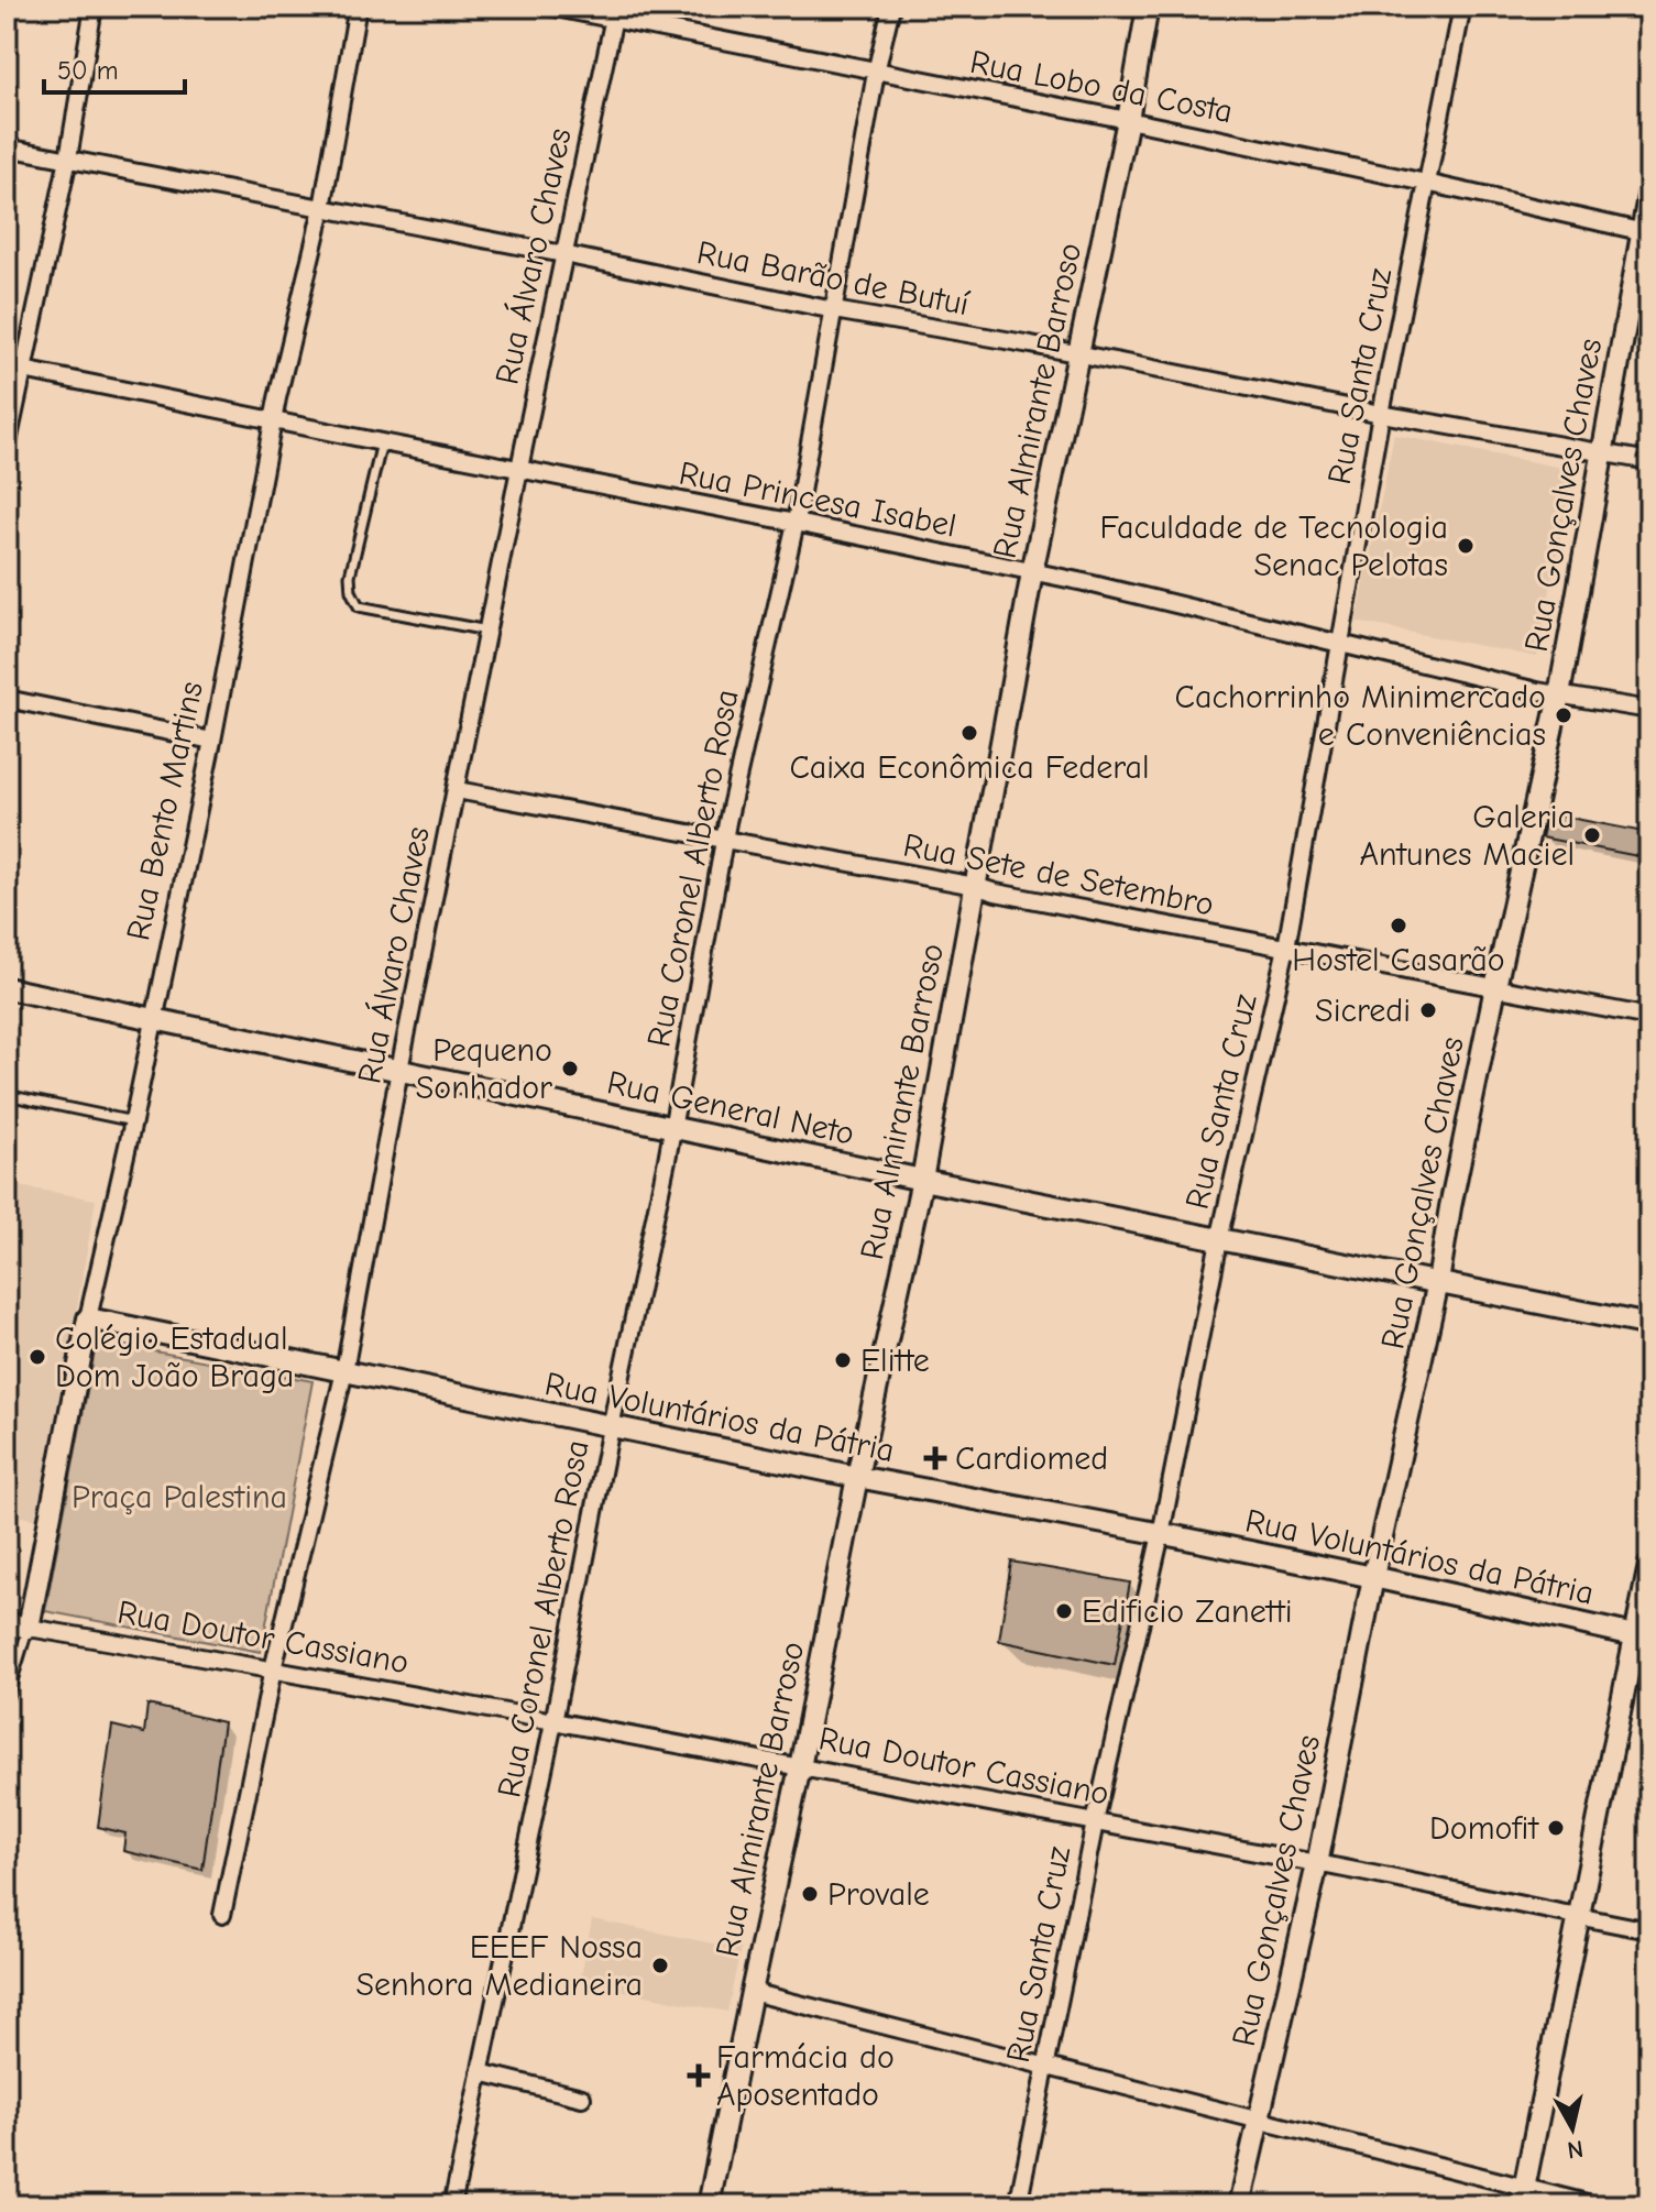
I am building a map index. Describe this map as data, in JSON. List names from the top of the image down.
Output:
{
  "streets": {
    "street": [
      "Rua Lobo da Costa",
      "Rua Álvaro Chaves",
      "Rua Barão de Butuí",
      "Rua Santa Cruz",
      "Rua Almirante Barroso",
      "Rua Gonçalves Chaves",
      "Rua Princesa Isabel",
      "Rua Bento Martins",
      "Rua Coronel Alberto Rosa",
      "Rua Sete de Setembro",
      "Rua General Neto",
      "Rua Voluntários da Pátria",
      "Rua Doutor Cassiano"
    ]
  },
  "crossings": [
    ["Rua Lobo da Costa", "Rua Álvaro Chaves"],
    ["Rua Lobo da Costa", "Rua Santa Cruz"],
    ["Rua Lobo da Costa", "Rua Almirante Barroso"],
    ["Rua Lobo da Costa", "Rua Gonçalves Chaves"],
    ["Rua Lobo da Costa", "Rua Coronel Alberto Rosa"],
    ["Rua Álvaro Chaves", "Rua Barão de Butuí"],
    ["Rua Álvaro Chaves", "Rua Princesa Isabel"],
    ["Rua Álvaro Chaves", "Rua Sete de Setembro"],
    ["Rua Álvaro Chaves", "Rua General Neto"],
    ["Rua Álvaro Chaves", "Rua Voluntários da Pátria"],
    ["Rua Álvaro Chaves", "Rua Doutor Cassiano"],
    ["Rua Barão de Butuí", "Rua Santa Cruz"],
    ["Rua Barão de Butuí", "Rua Almirante Barroso"],
    ["Rua Barão de Butuí", "Rua Gonçalves Chaves"],
    ["Rua Barão de Butuí", "Rua Bento Martins"],
    ["Rua Barão de Butuí", "Rua Coronel Alberto Rosa"],
    ["Rua Santa Cruz", "Rua Princesa Isabel"],
    ["Rua Santa Cruz", "Rua Sete de Setembro"],
    ["Rua Santa Cruz", "Rua General Neto"],
    ["Rua Santa Cruz", "Rua Voluntários da Pátria"],
    ["Rua Santa Cruz", "Rua Doutor Cassiano"],
    ["Rua Almirante Barroso", "Rua Princesa Isabel"],
    ["Rua Almirante Barroso", "Rua Sete de Setembro"],
    ["Rua Almirante Barroso", "Rua General Neto"],
    ["Rua Almirante Barroso", "Rua Voluntários da Pátria"],
    ["Rua Almirante Barroso", "Rua Doutor Cassiano"],
    ["Rua Gonçalves Chaves", "Rua Princesa Isabel"],
    ["Rua Gonçalves Chaves", "Rua Sete de Setembro"],
    ["Rua Gonçalves Chaves", "Rua General Neto"],
    ["Rua Gonçalves Chaves", "Rua Voluntários da Pátria"],
    ["Rua Gonçalves Chaves", "Rua Doutor Cassiano"],
    ["Rua Princesa Isabel", "Rua Bento Martins"],
    ["Rua Princesa Isabel", "Rua Coronel Alberto Rosa"],
    ["Rua Bento Martins", "Rua General Neto"],
    ["Rua Bento Martins", "Rua Voluntários da Pátria"],
    ["Rua Bento Martins", "Rua Doutor Cassiano"],
    ["Rua Coronel Alberto Rosa", "Rua Sete de Setembro"],
    ["Rua Coronel Alberto Rosa", "Rua General Neto"],
    ["Rua Coronel Alberto Rosa", "Rua Voluntários da Pátria"],
    ["Rua Coronel Alberto Rosa", "Rua Doutor Cassiano"]
  ],
  "parks": ["Praça Palestina"],
  "places": {
    "other": [
      "Faculdade de Tecnologia Senac Pelotas",
      "Cachorrinho Minimercado e Conveniências",
      "Caixa Econômica Federal",
      "Galeria Antunes Maciel",
      "Hostel Casarão",
      "Sicredi",
      "Pequeno Sonhador",
      "Colégio Estadual Dom João Braga",
      "Elitte",
      "Edificio Zanetti",
      "Domofit",
      "Provale",
      "EEEF Nossa Senhora Medianeira"
    ],
    "health": ["Cardiomed", "Farmácia do Aposentado"]
  },
  "scale_bar": "50 m",
  "north": "bottom"
}
